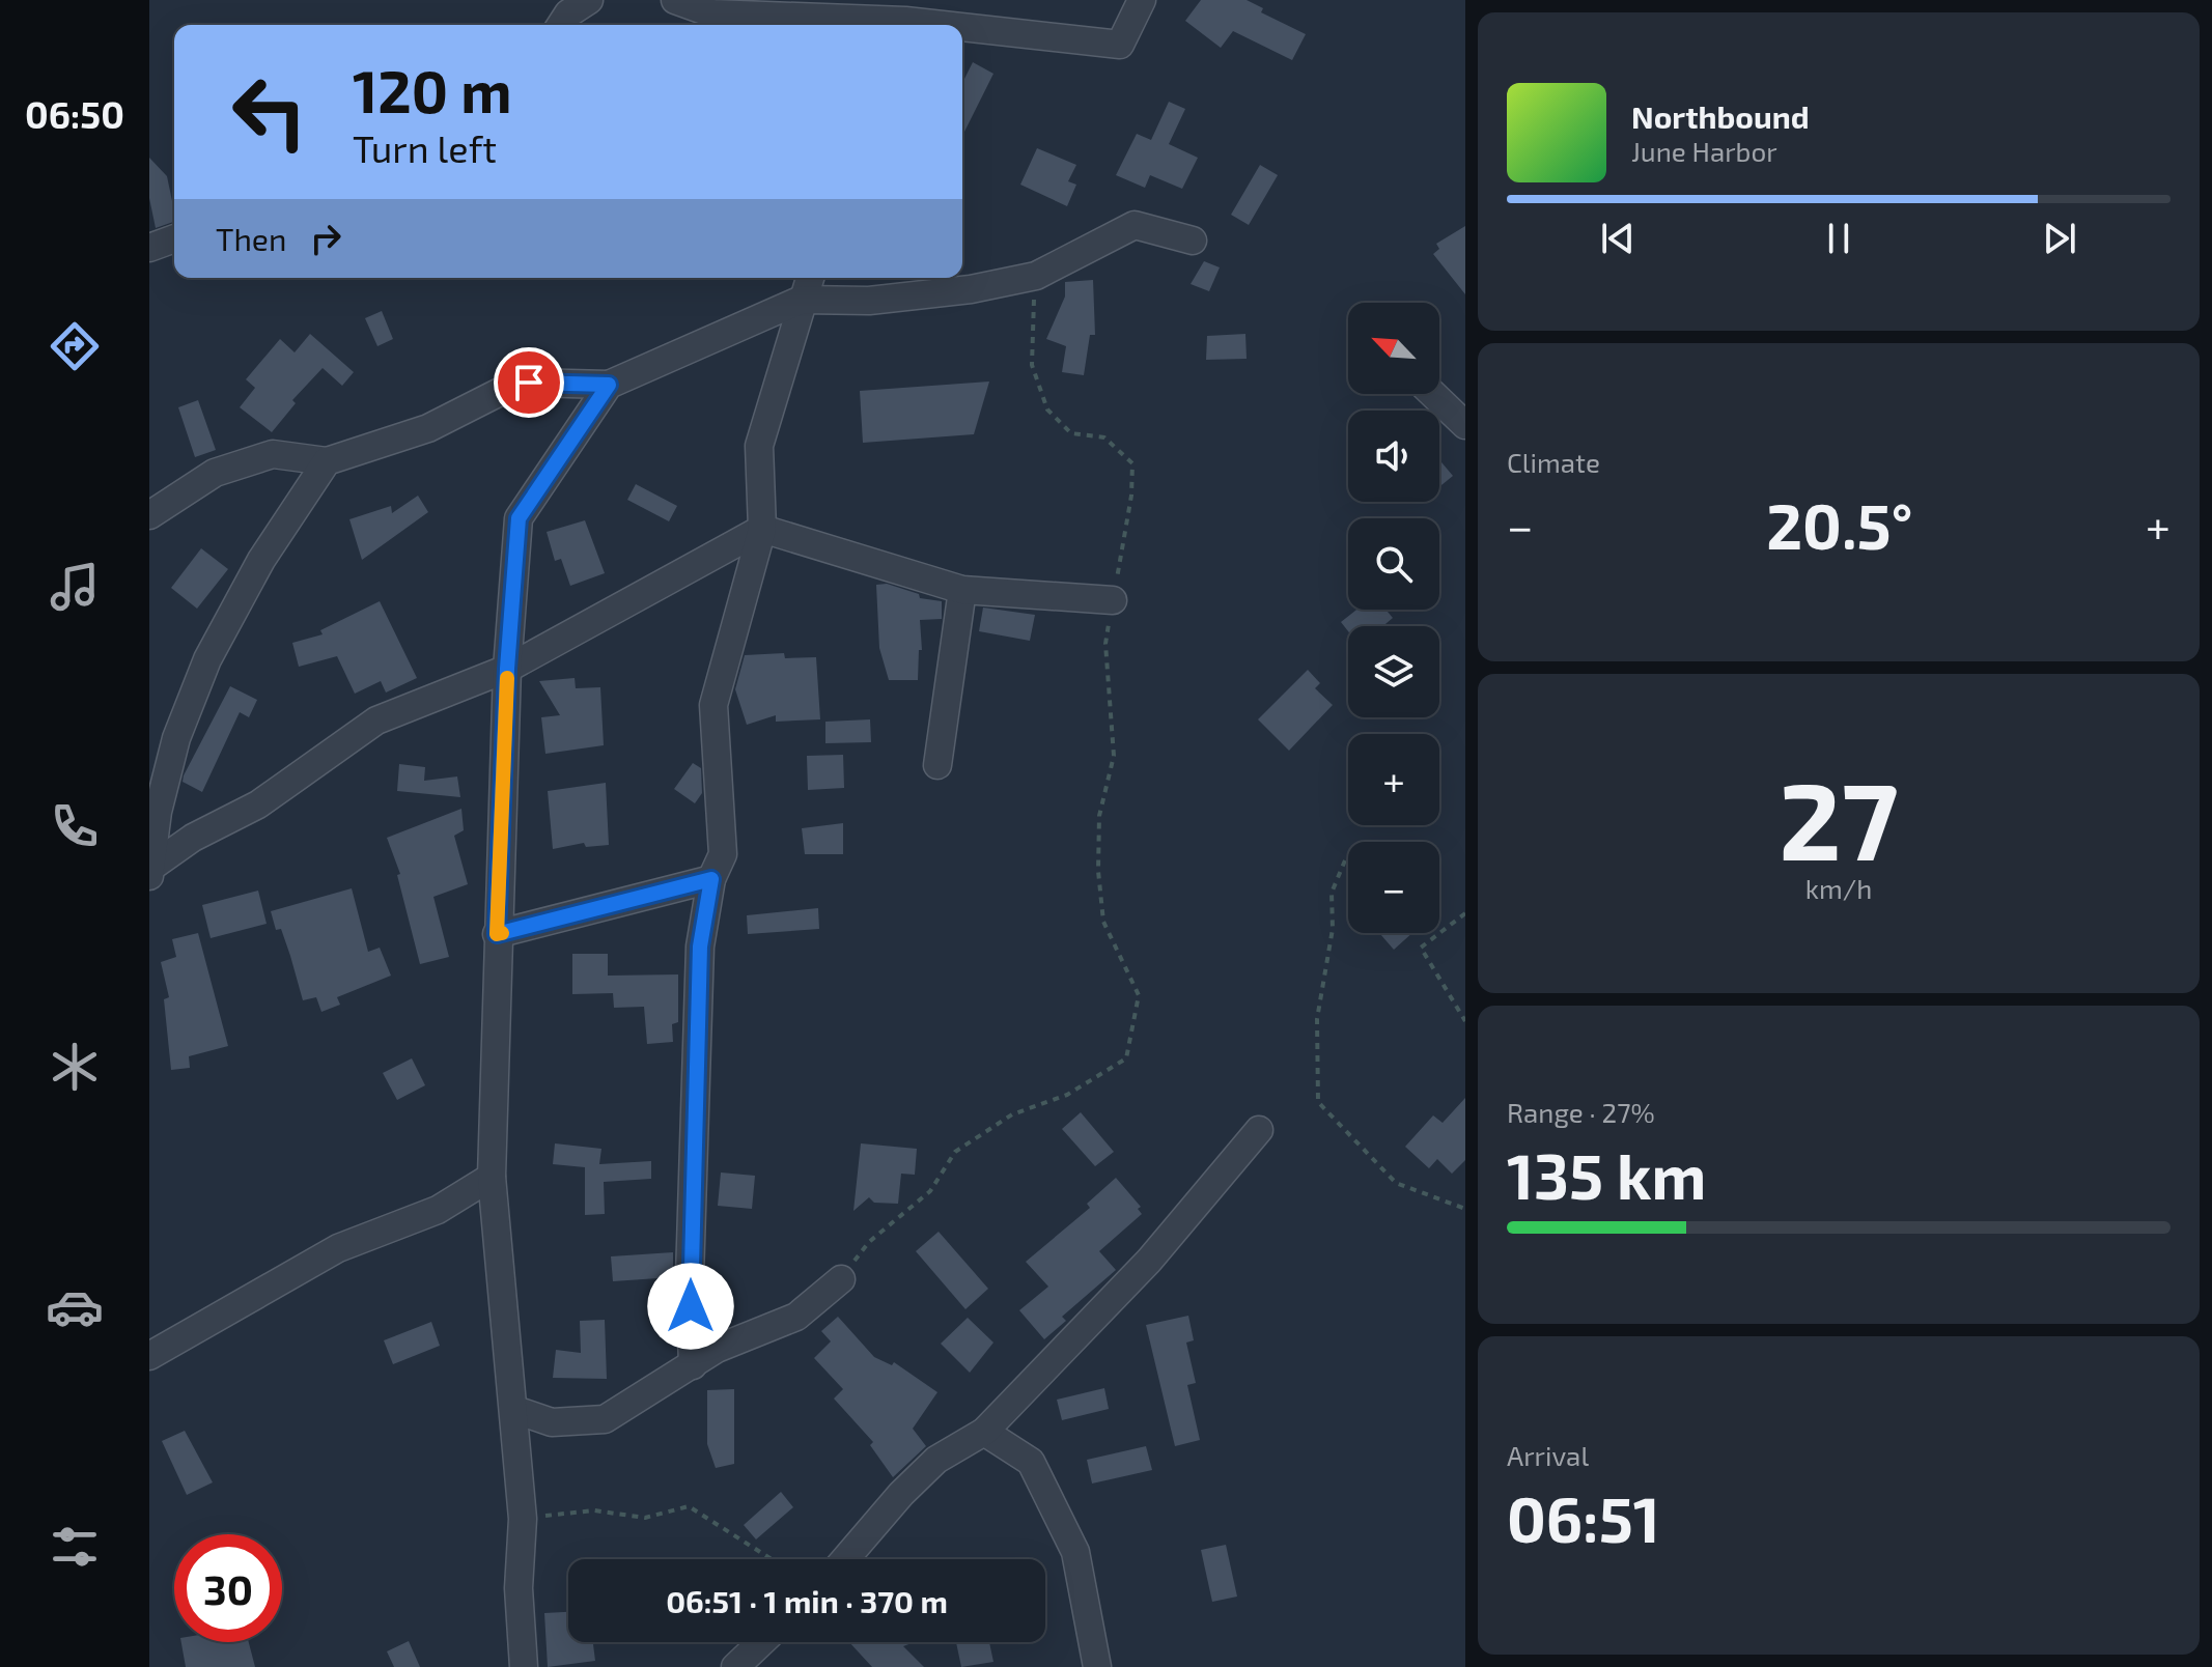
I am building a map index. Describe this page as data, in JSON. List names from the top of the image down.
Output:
{
  "north": "top left",
  "page": {
    "tabs": "06:50",
    "turn": ["120 m", "Turn left"],
    "song": ["Northbound", "June Harbor"],
    "then": "Then",
    "map_buttons": ["+", "−"],
    "tile": [
      "Climate",
      ["27", "km/h"],
      ["Range · 27%", "135 km"],
      ["Arrival", "06:51"]
    ],
    "heat": ["−", "20.5°", "+"],
    "limit": "30",
    "trip": "06:51 · 1 min · 370 m"
  }
}
